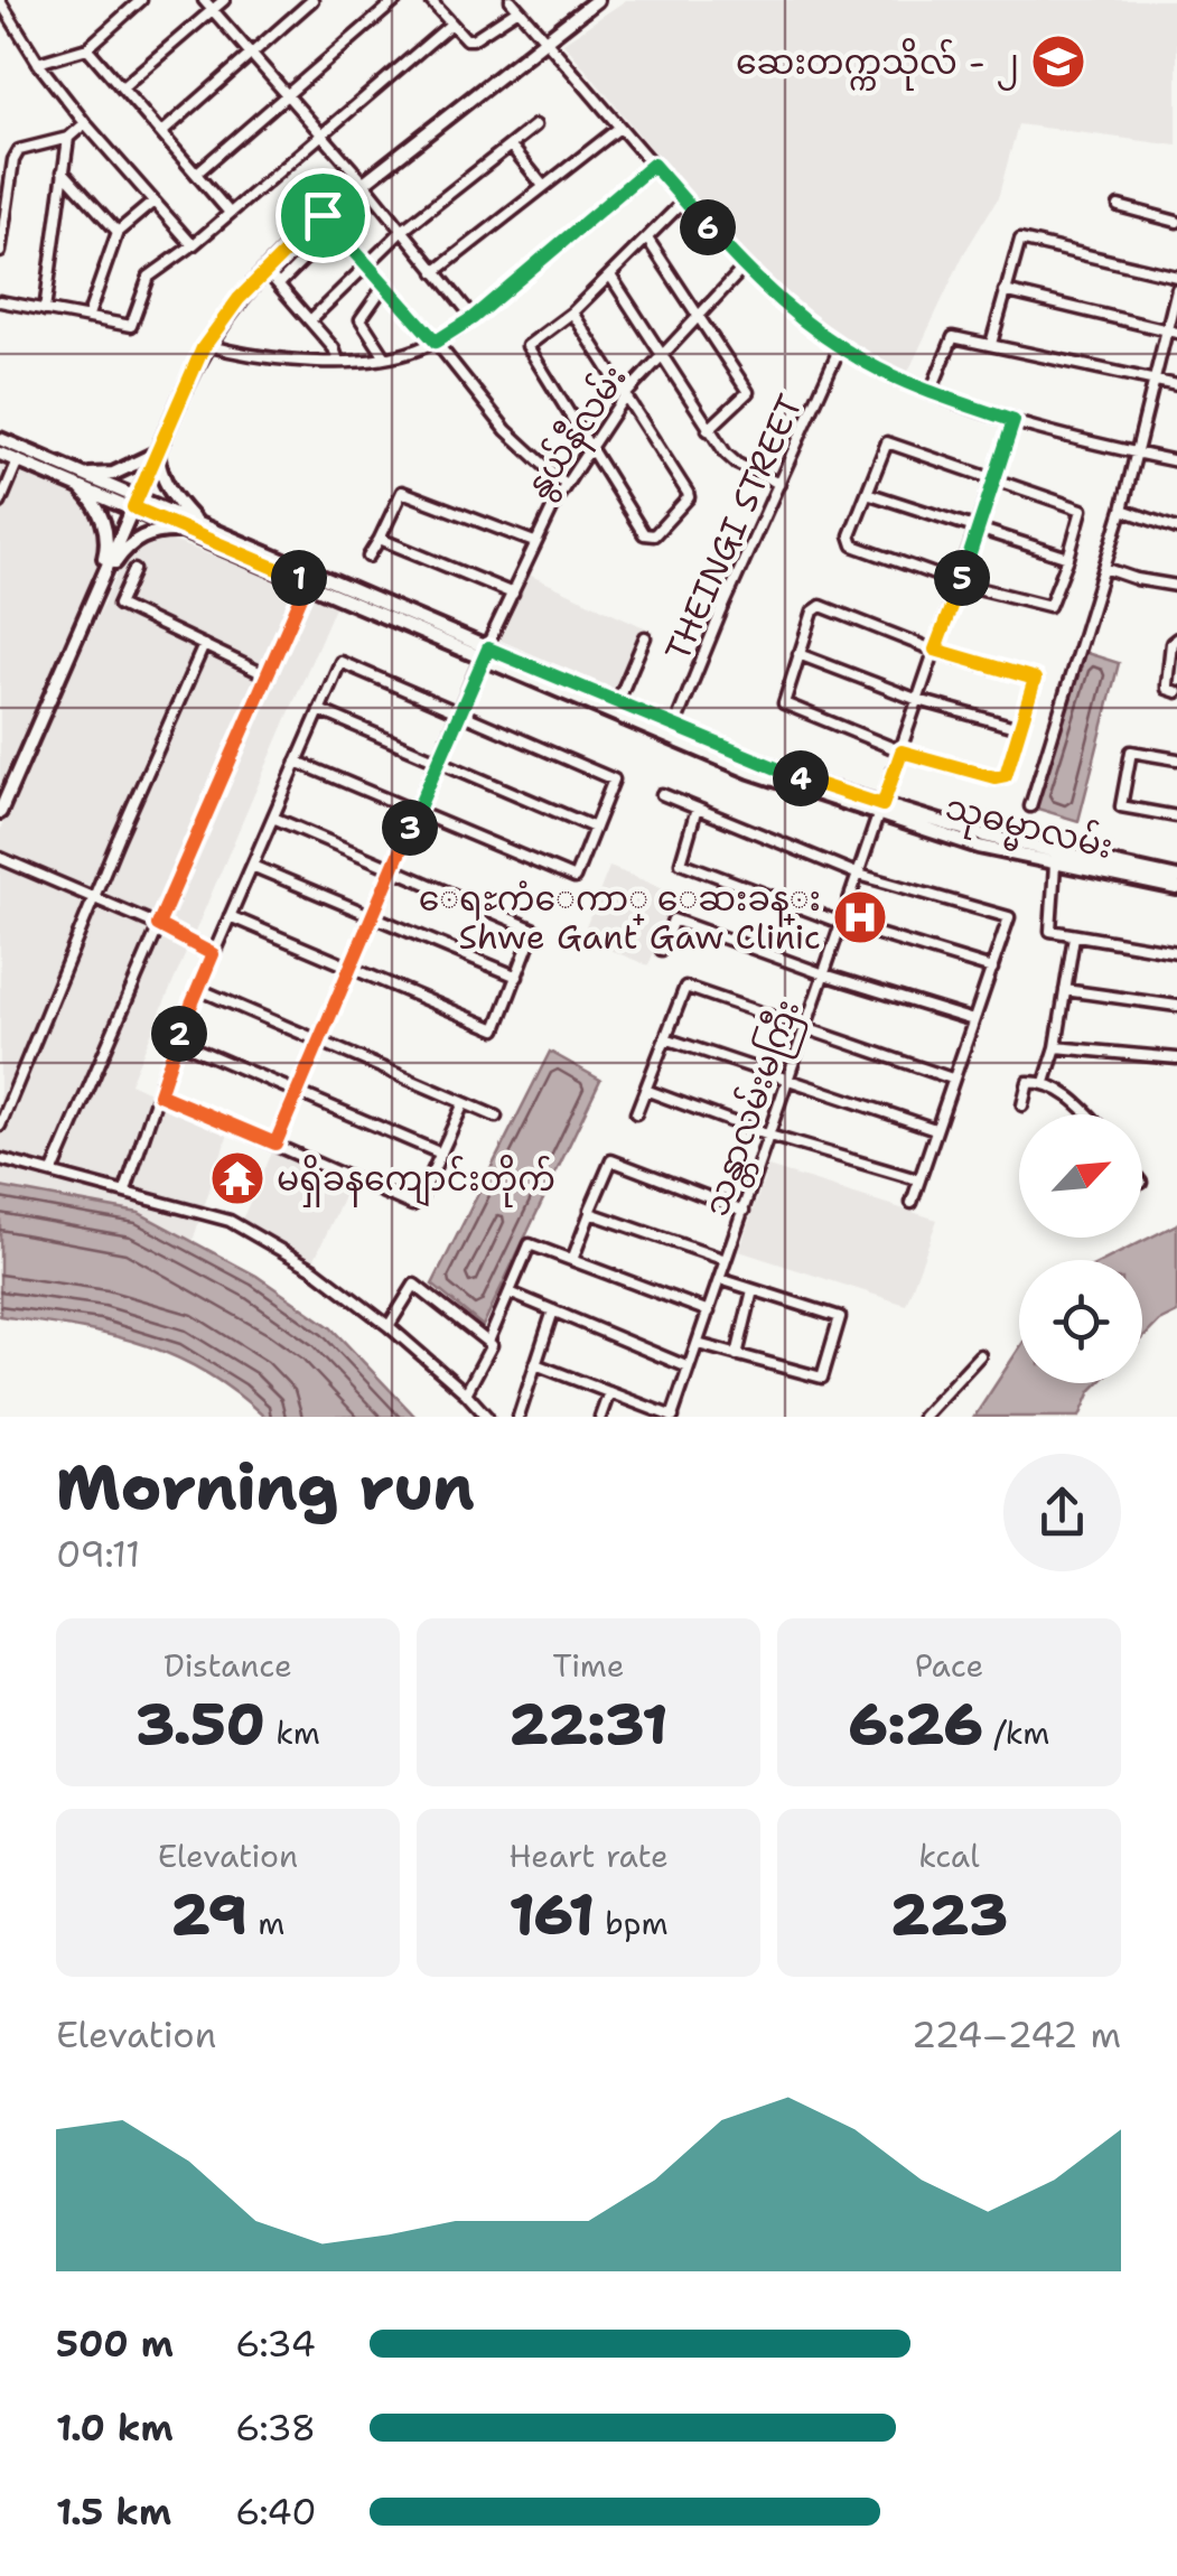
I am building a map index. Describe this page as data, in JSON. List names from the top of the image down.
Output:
{
  "streets": {
    "main road": ["သုဓမ္မာလမ်း"],
    "street": ["နွယ်နီလမ်း", "THEINGI STREET", "သန္တာလမ်းမကြီး"]
  },
  "crossings": [
    ["နွယ်နီလမ်း", "သုဓမ္မာလမ်း"],
    ["THEINGI STREET", "သုဓမ္မာလမ်း"],
    ["သုဓမ္မာလမ်း", "သန္တာလမ်းမကြီး"]
  ],
  "places": {
    "school or university": ["ဆေးတက္ကသိုလ် - ၂"],
    "hospital": ["ေရႊကံေကာ္ ေဆးခန္း Shwe Gant Gaw Clinic"],
    "temple": ["မရှိခနကျောင်းတိုက်"]
  },
  "north": "top right",
  "page": {
    "pins": [
      "6",
      "1",
      "5",
      "4",
      "3",
      "2"
    ],
    "heading": ["Morning run", "09:11"],
    "stats": [
      ["Distance", "3.50 km"],
      ["Time", "22:31"],
      ["Pace", "6:26 /km"],
      ["Elevation", "29 m"],
      ["Heart rate", "161 bpm"],
      ["kcal", "223"]
    ],
    "chart": ["Elevation", "224–242 m"],
    "list": [
      {
        "name": "500 m",
        "note": "6:34"
      },
      {
        "name": "1.0 km",
        "note": "6:38"
      },
      {
        "name": "1.5 km",
        "note": "6:40"
      }
    ]
  }
}
